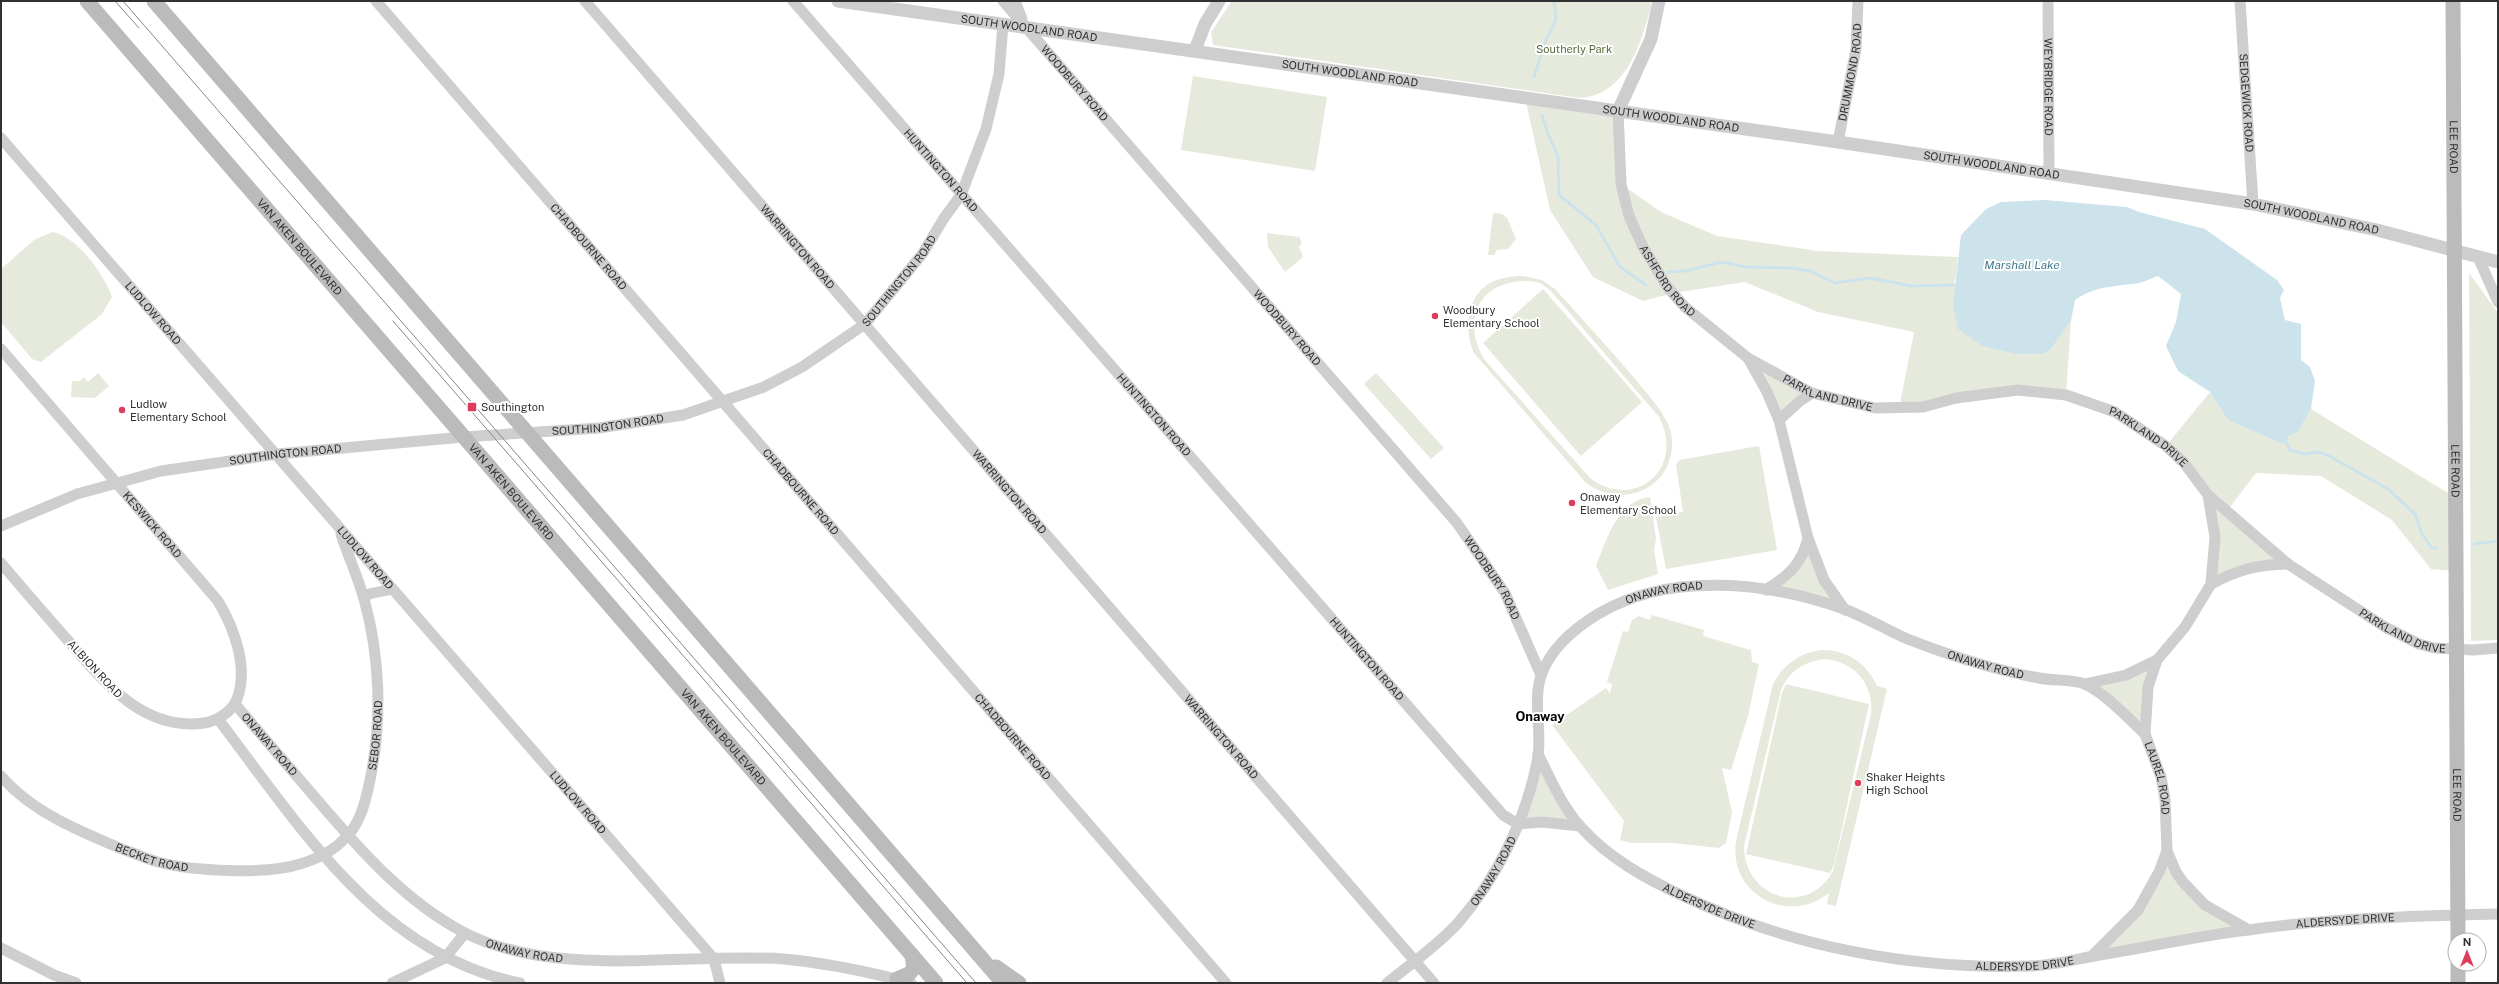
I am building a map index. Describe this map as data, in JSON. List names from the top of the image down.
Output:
{
  "streets": {
    "main road": ["LEE ROAD", "VAN AKEN BOULEVARD"],
    "street": [
      "SOUTH WOODLAND ROAD",
      "DRUMMOND ROAD",
      "WOODBURY ROAD",
      "WEYBRIDGE ROAD",
      "SEDGEWICK ROAD",
      "HUNTINGTON ROAD",
      "CHADBOURNE ROAD",
      "WARRINGTON ROAD",
      "ASHFORD ROAD",
      "SOUTHINGTON ROAD",
      "LUDLOW ROAD",
      "PARKLAND DRIVE",
      "KESWICK ROAD",
      "ONAWAY ROAD",
      "ALBION ROAD",
      "SEBOR ROAD",
      "LAUREL ROAD",
      "BECKET ROAD",
      "ALDERSYDE DRIVE"
    ]
  },
  "crossings": [
    ["SOUTH WOODLAND ROAD", "DRUMMOND ROAD"],
    ["SOUTH WOODLAND ROAD", "WOODBURY ROAD"],
    ["SOUTH WOODLAND ROAD", "WEYBRIDGE ROAD"],
    ["SOUTH WOODLAND ROAD", "SEDGEWICK ROAD"],
    ["SOUTH WOODLAND ROAD", "LEE ROAD"],
    ["SOUTH WOODLAND ROAD", "ASHFORD ROAD"],
    ["SOUTH WOODLAND ROAD", "SOUTHINGTON ROAD"],
    ["WOODBURY ROAD", "ONAWAY ROAD"],
    ["LEE ROAD", "PARKLAND DRIVE"],
    ["LEE ROAD", "ALDERSYDE DRIVE"],
    ["HUNTINGTON ROAD", "SOUTHINGTON ROAD"],
    ["HUNTINGTON ROAD", "ONAWAY ROAD"],
    ["VAN AKEN BOULEVARD", "SOUTHINGTON ROAD"],
    ["CHADBOURNE ROAD", "SOUTHINGTON ROAD"],
    ["WARRINGTON ROAD", "SOUTHINGTON ROAD"],
    ["WARRINGTON ROAD", "ONAWAY ROAD"],
    ["ASHFORD ROAD", "PARKLAND DRIVE"],
    ["ASHFORD ROAD", "ONAWAY ROAD"],
    ["SOUTHINGTON ROAD", "LUDLOW ROAD"],
    ["SOUTHINGTON ROAD", "KESWICK ROAD"],
    ["LUDLOW ROAD", "ONAWAY ROAD"],
    ["LUDLOW ROAD", "SEBOR ROAD"],
    ["PARKLAND DRIVE", "LAUREL ROAD"],
    ["KESWICK ROAD", "ONAWAY ROAD"],
    ["ONAWAY ROAD", "SEBOR ROAD"],
    ["ONAWAY ROAD", "LAUREL ROAD"],
    ["ONAWAY ROAD", "ALDERSYDE DRIVE"],
    ["SEBOR ROAD", "BECKET ROAD"],
    ["LAUREL ROAD", "ALDERSYDE DRIVE"]
  ],
  "districts": ["Onaway"],
  "water": ["Marshall Lake"],
  "parks": ["Southerly Park"],
  "places": {
    "other": [
      "Woodbury Elementary School",
      "Ludlow Elementary School",
      "Onaway Elementary School",
      "Shaker Heights High School"
    ],
    "transit": ["Southington"]
  },
  "north": "top"
}
